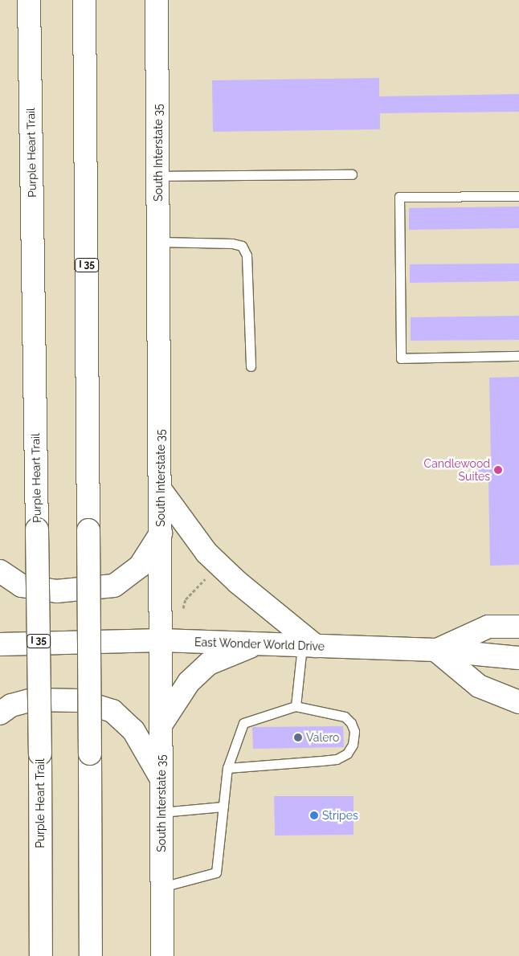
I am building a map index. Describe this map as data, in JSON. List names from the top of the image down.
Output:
{
  "streets": {
    "main road": [
      "Purple Heart Trail",
      "South Interstate 35",
      "I 35",
      "East Wonder World Drive"
    ]
  },
  "crossings": [
    ["South Interstate 35", "East Wonder World Drive"]
  ],
  "places": ["Candlewood Suites", "Valero", "Stripes"]
}
